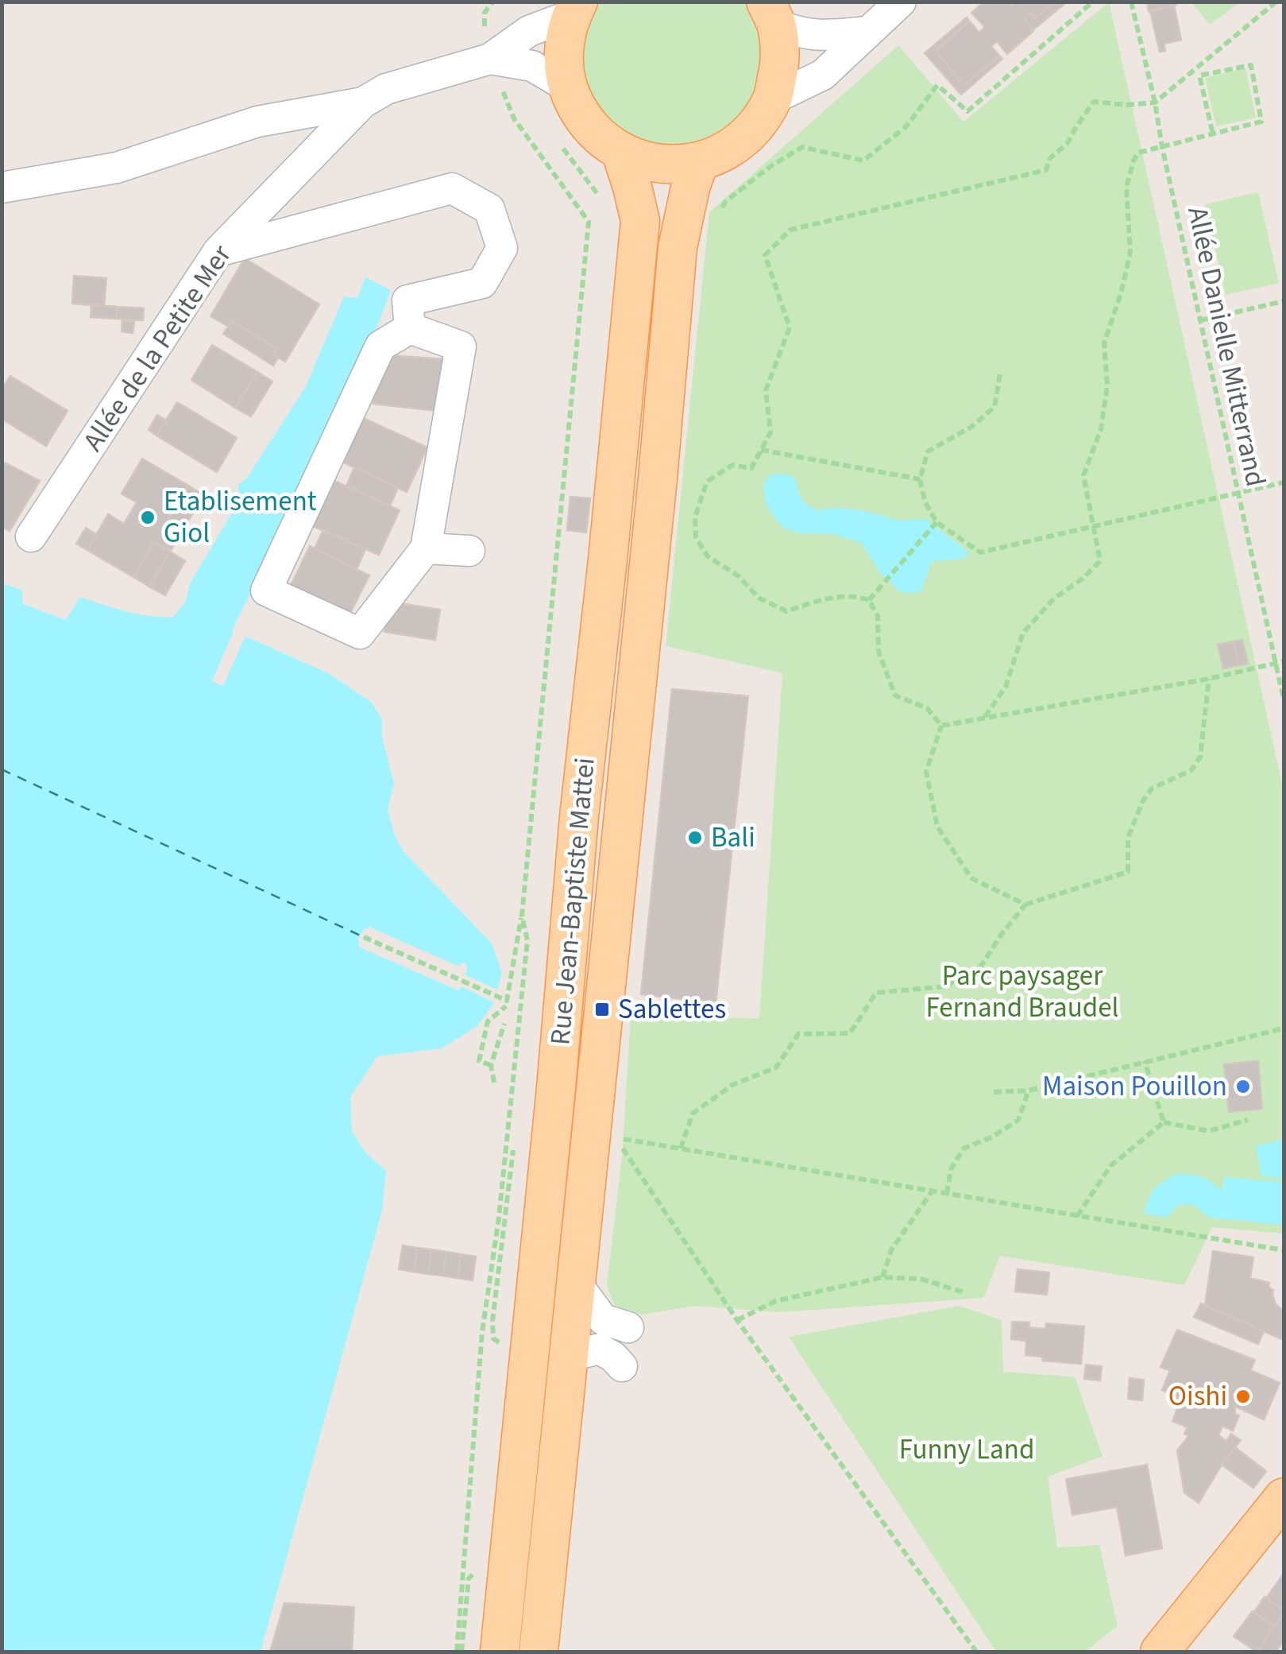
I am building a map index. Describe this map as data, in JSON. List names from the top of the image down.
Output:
{
  "streets": {
    "main road": ["Rue Jean-Baptiste Mattei"],
    "street": ["Allée de la Petite Mer"],
    "path": ["Allée Danielle Mitterrand"]
  },
  "parks": ["Parc paysager Fernand Braudel", "Funny Land"],
  "places": {
    "other": [
      "Etablisement Giol",
      "Bali",
      "Maison Pouillon",
      "Oishi"
    ],
    "transit": ["Sablettes"]
  }
}
